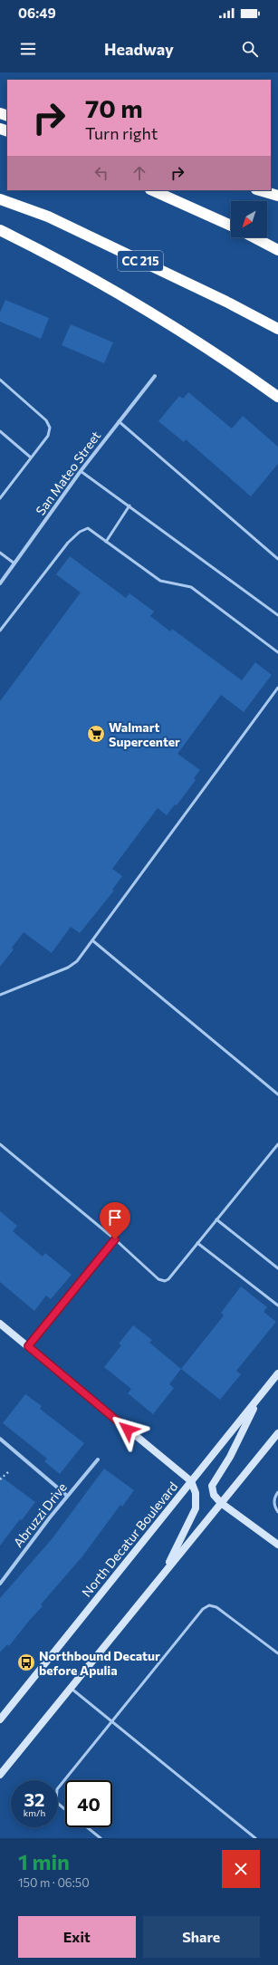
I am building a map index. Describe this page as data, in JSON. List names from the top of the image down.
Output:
{
  "streets": {
    "highway": ["CC 215"],
    "main road": ["North Decatur Boulevard"],
    "street": ["San Mateo Street", "Abruzzi Drive"]
  },
  "places": {
    "supermarket": ["Walmart Supercenter"],
    "bus stop": ["Northbound Decatur before Apulia"]
  },
  "north": "bottom left",
  "page": {
    "status": "06:49",
    "header": "Headway",
    "turn": ["70 m", "Turn right"],
    "speed": "32 km/h",
    "limit": "40",
    "heading": ["1 min", "150 m · 06:50"],
    "buttons": ["Exit", "Share"]
  }
}
